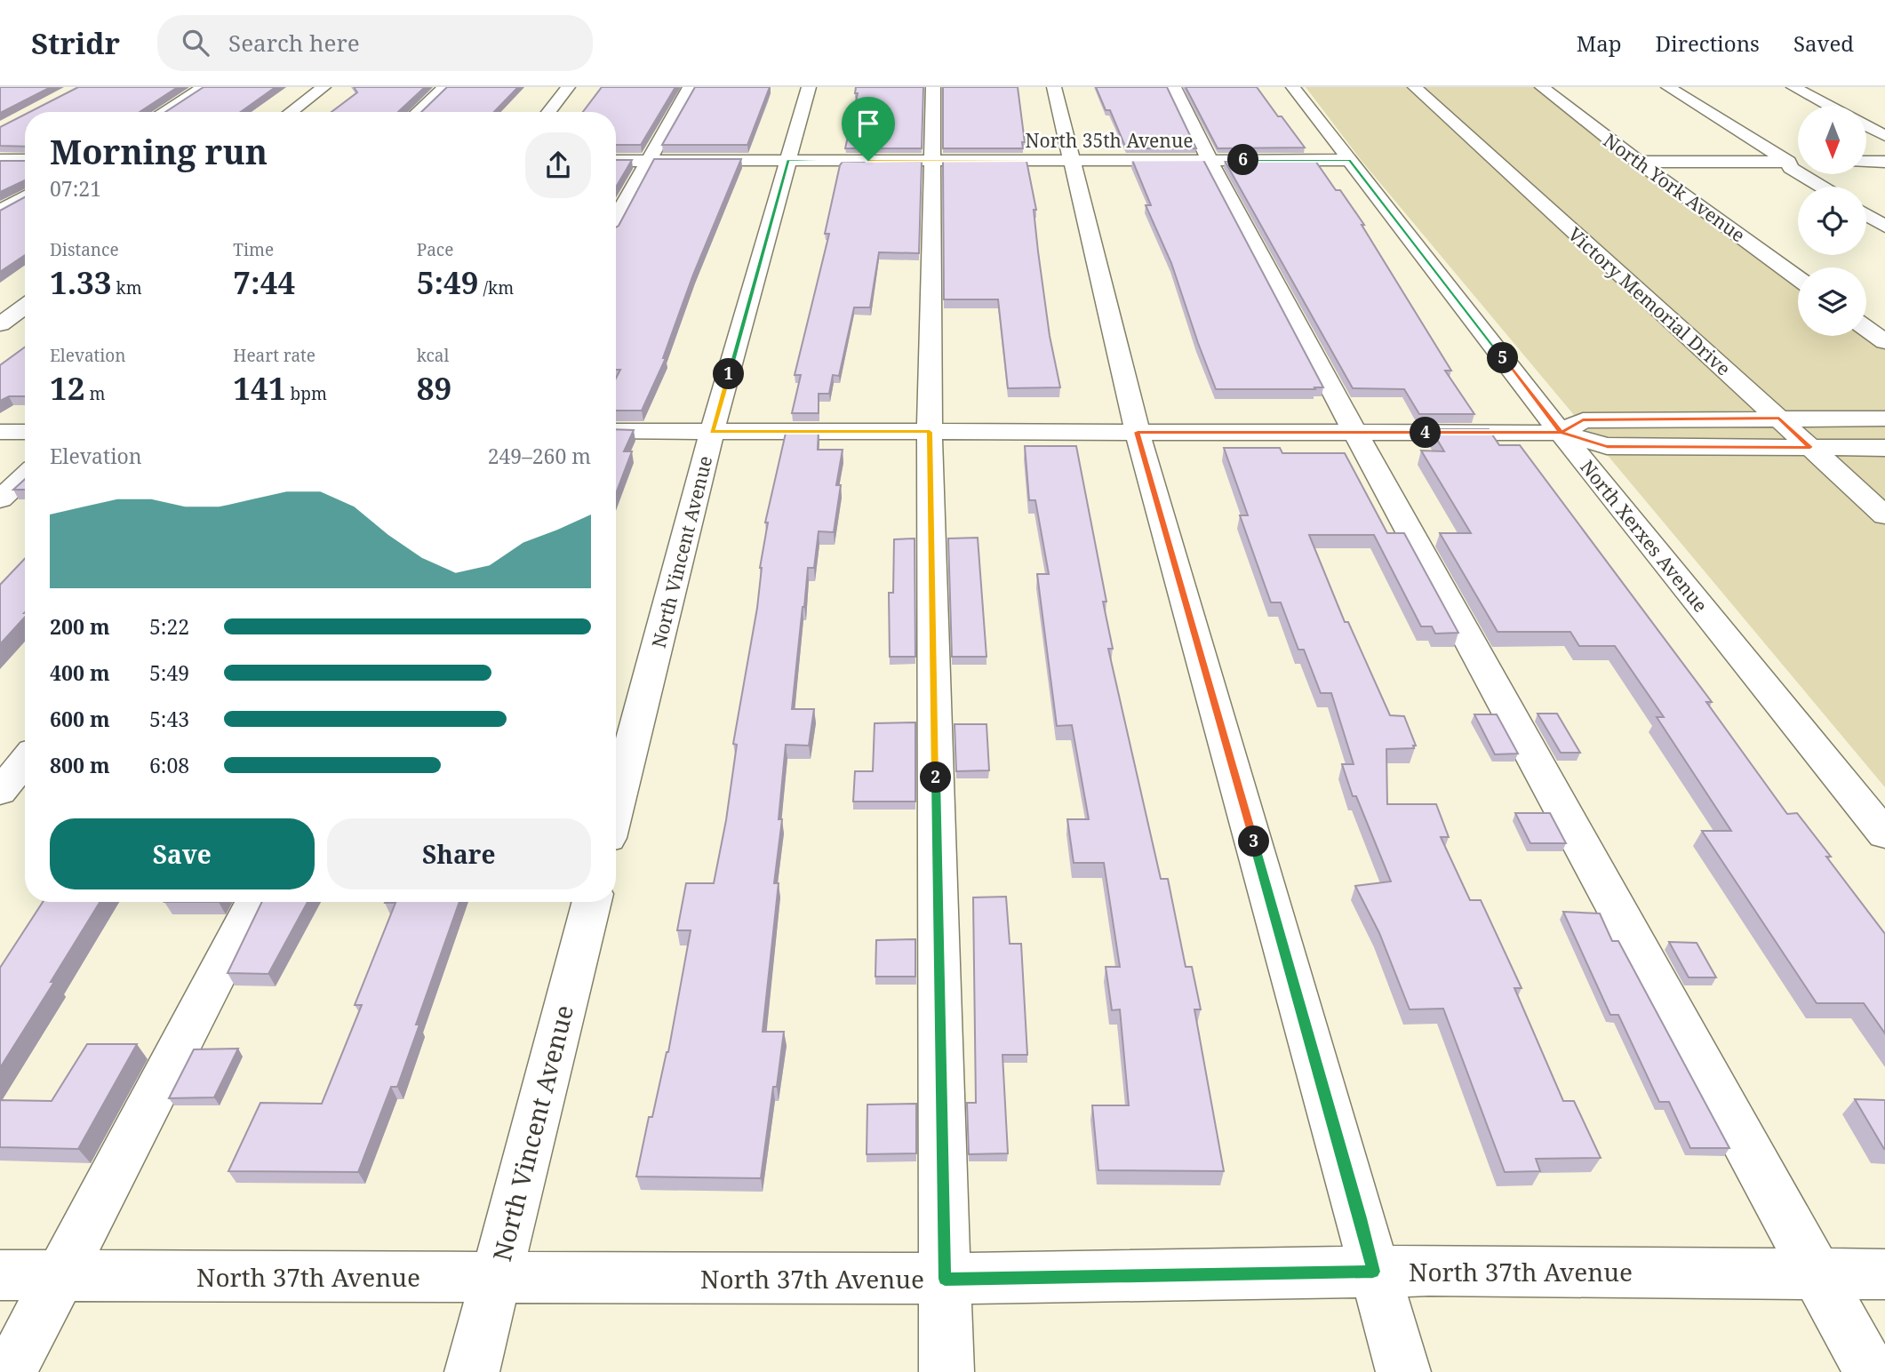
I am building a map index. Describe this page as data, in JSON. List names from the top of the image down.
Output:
{
  "streets": {
    "street": [
      "North 35th Avenue",
      "North York Avenue",
      "Victory Memorial Drive",
      "North Xerxes Avenue",
      "North Vincent Avenue",
      "North 37th Avenue"
    ]
  },
  "crossings": [
    ["North 35th Avenue", "North Xerxes Avenue"],
    ["North 35th Avenue", "North Vincent Avenue"],
    ["North Vincent Avenue", "North 37th Avenue"]
  ],
  "north": "bottom",
  "page": {
    "header": "Stridr",
    "search": "Search here",
    "nav": ["Map", "Directions", "Saved"],
    "heading": ["Morning run", "07:21"],
    "pins": [
      "6",
      "5",
      "1",
      "4",
      "2",
      "3"
    ],
    "stats": [
      ["Distance", "1.33 km"],
      ["Time", "7:44"],
      ["Pace", "5:49 /km"],
      ["Elevation", "12 m"],
      ["Heart rate", "141 bpm"],
      ["kcal", "89"]
    ],
    "chart": ["Elevation", "249–260 m"],
    "list": [
      {
        "name": "200 m",
        "note": "5:22"
      },
      {
        "name": "400 m",
        "note": "5:49"
      },
      {
        "name": "600 m",
        "note": "5:43"
      },
      {
        "name": "800 m",
        "note": "6:08"
      }
    ],
    "buttons": ["Save", "Share"]
  }
}
